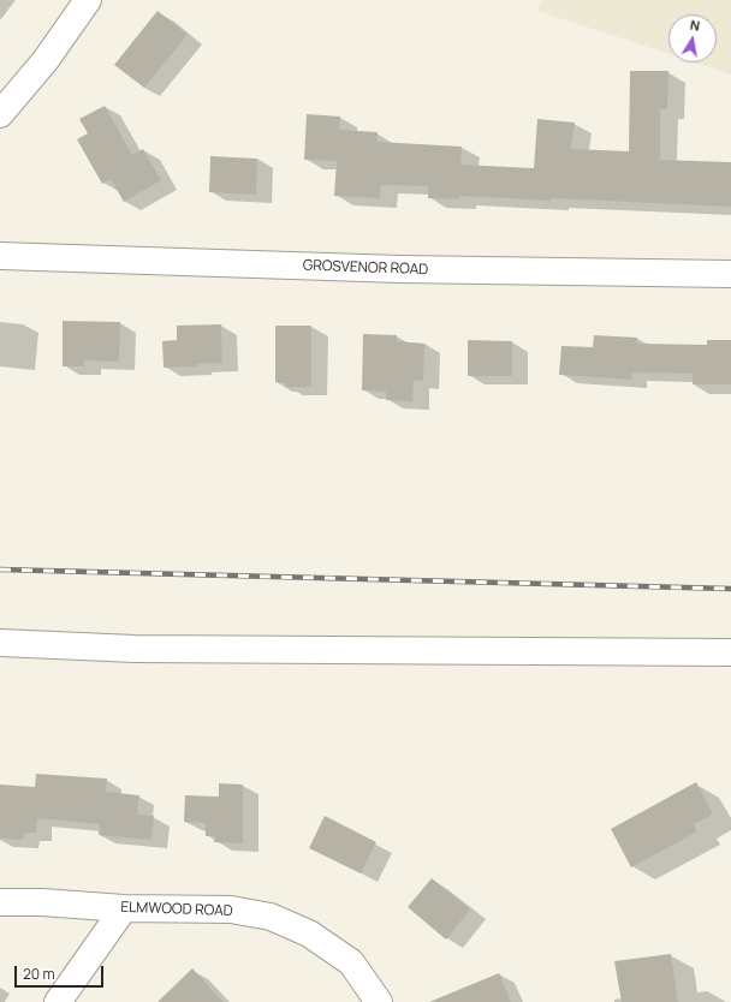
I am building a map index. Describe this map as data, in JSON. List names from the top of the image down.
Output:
{
  "streets": {
    "street": ["GROSVENOR ROAD", "ELMWOOD ROAD"]
  },
  "scale_bar": "20 m",
  "north": "top"
}
